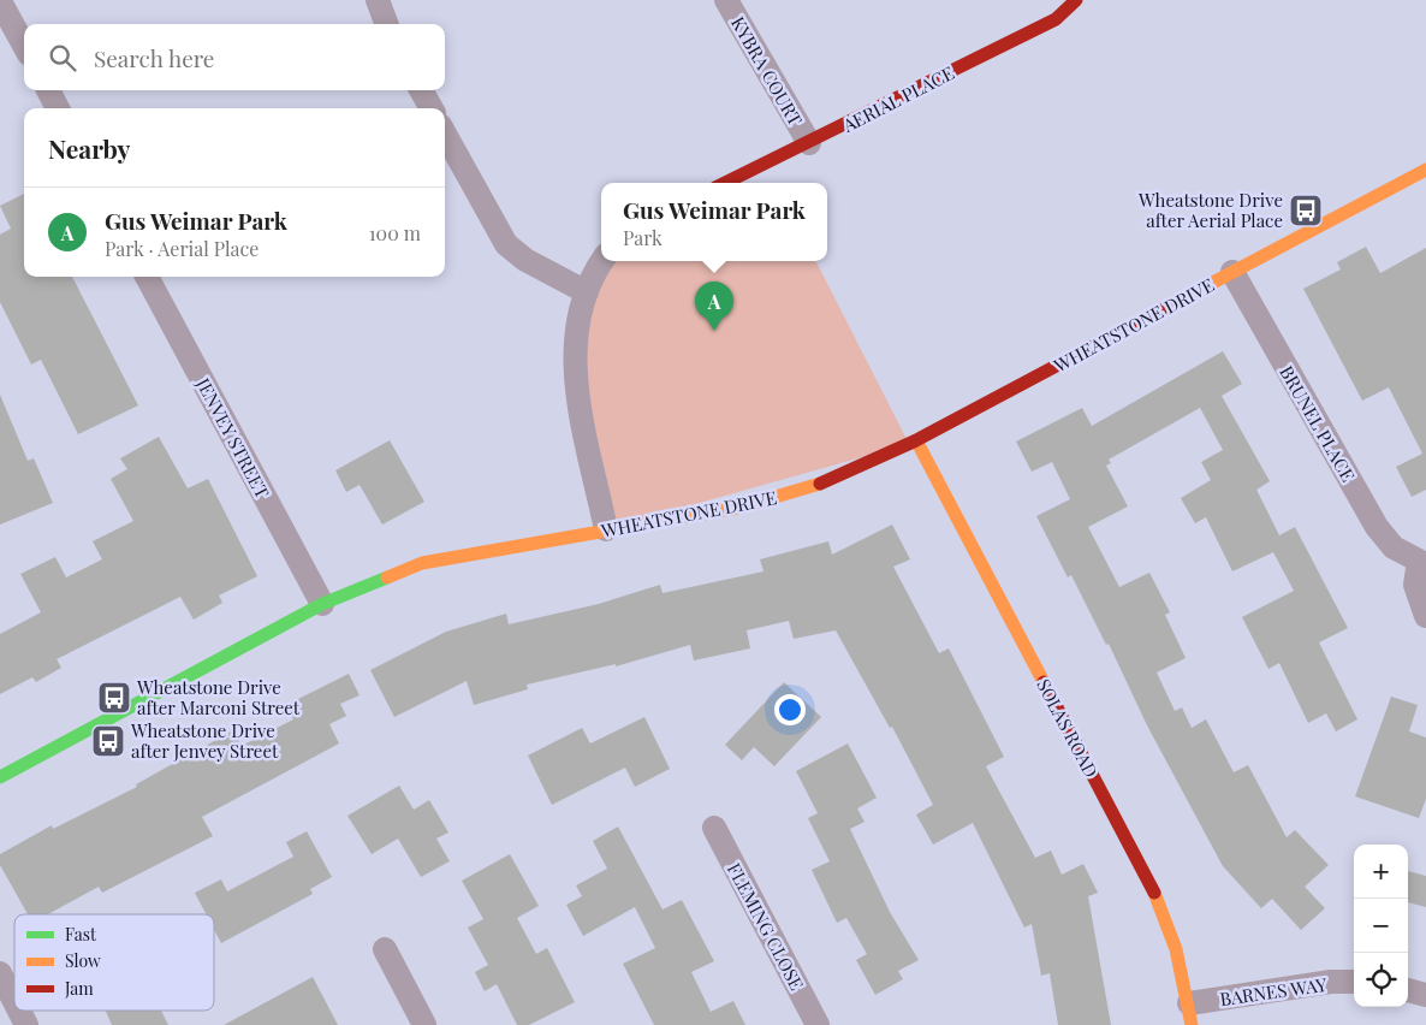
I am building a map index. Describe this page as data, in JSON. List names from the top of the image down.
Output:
{
  "streets": {
    "street": [
      "KYBRA COURT",
      "AERIAL PLACE",
      "WHEATSTONE DRIVE",
      "BRUNEL PLACE",
      "JENVEY STREET",
      "SOLAS ROAD",
      "FLEMING CLOSE",
      "BARNES WAY"
    ]
  },
  "crossings": [
    ["KYBRA COURT", "AERIAL PLACE"],
    ["WHEATSTONE DRIVE", "BRUNEL PLACE"],
    ["WHEATSTONE DRIVE", "JENVEY STREET"],
    ["WHEATSTONE DRIVE", "SOLAS ROAD"],
    ["SOLAS ROAD", "BARNES WAY"]
  ],
  "places": {
    "bus stop": ["Wheatstone Drive after Aerial Place", "Wheatstone Drive after Marconi Street", "Wheatstone Drive after Jenvey Street"]
  },
  "legend": ["Fast", "Slow", "Jam"],
  "page": {
    "search": "Search here",
    "heading": "Nearby",
    "popup": ["Gus Weimar Park", "Park"],
    "list": [
      {
        "mark": "A",
        "name": "Gus Weimar Park",
        "note": "Park · Aerial Place",
        "value": "100 m"
      }
    ],
    "pins": "A",
    "map_buttons": ["+", "−"]
  }
}
